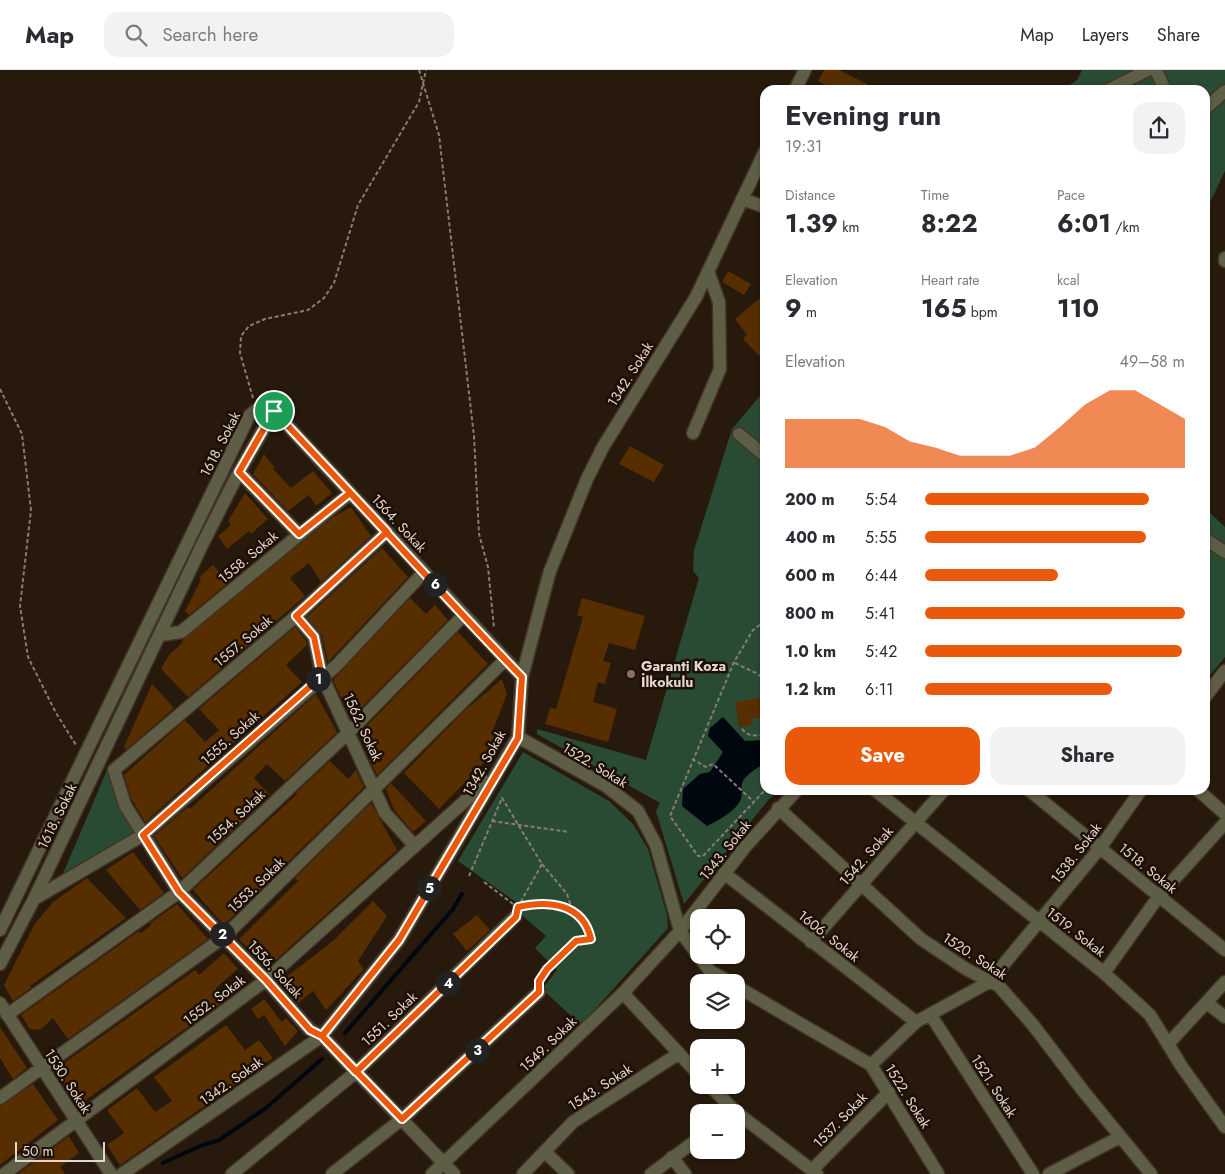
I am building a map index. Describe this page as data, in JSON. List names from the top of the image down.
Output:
{
  "streets": {
    "street": [
      "1342. Sokak",
      "1618. Sokak",
      "1564. Sokak",
      "1558. Sokak",
      "1557. Sokak",
      "1562. Sokak",
      "1555. Sokak",
      "1522. Sokak",
      "1554. Sokak",
      "1343. Sokak",
      "1538. Sokak",
      "1542. Sokak",
      "1518. Sokak",
      "1553. Sokak",
      "1519. Sokak",
      "1606. Sokak",
      "1520. Sokak",
      "1556. Sokak",
      "1552. Sokak",
      "1551. Sokak",
      "1549. Sokak",
      "1530. Sokak",
      "1521. Sokak",
      "1543. Sokak",
      "1537. Sokak"
    ]
  },
  "crossings": [
    ["1342. Sokak", "1564. Sokak"],
    ["1342. Sokak", "1522. Sokak"],
    ["1342. Sokak", "1556. Sokak"],
    ["1342. Sokak", "1552. Sokak"],
    ["1618. Sokak", "1564. Sokak"],
    ["1618. Sokak", "1558. Sokak"],
    ["1618. Sokak", "1555. Sokak"],
    ["1564. Sokak", "1558. Sokak"],
    ["1564. Sokak", "1557. Sokak"],
    ["1564. Sokak", "1555. Sokak"],
    ["1564. Sokak", "1554. Sokak"],
    ["1564. Sokak", "1553. Sokak"],
    ["1557. Sokak", "1562. Sokak"],
    ["1557. Sokak", "1556. Sokak"],
    ["1562. Sokak", "1555. Sokak"],
    ["1562. Sokak", "1554. Sokak"],
    ["1562. Sokak", "1553. Sokak"],
    ["1562. Sokak", "1552. Sokak"],
    ["1555. Sokak", "1556. Sokak"],
    ["1522. Sokak", "1343. Sokak"],
    ["1522. Sokak", "1538. Sokak"],
    ["1522. Sokak", "1549. Sokak"],
    ["1522. Sokak", "1537. Sokak"],
    ["1554. Sokak", "1556. Sokak"],
    ["1554. Sokak", "1530. Sokak"],
    ["1343. Sokak", "1606. Sokak"],
    ["1343. Sokak", "1520. Sokak"],
    ["1343. Sokak", "1549. Sokak"],
    ["1538. Sokak", "1518. Sokak"],
    ["1538. Sokak", "1519. Sokak"],
    ["1538. Sokak", "1606. Sokak"],
    ["1538. Sokak", "1520. Sokak"],
    ["1538. Sokak", "1521. Sokak"],
    ["1542. Sokak", "1519. Sokak"],
    ["1542. Sokak", "1606. Sokak"],
    ["1542. Sokak", "1520. Sokak"],
    ["1553. Sokak", "1556. Sokak"],
    ["1553. Sokak", "1530. Sokak"],
    ["1556. Sokak", "1552. Sokak"],
    ["1556. Sokak", "1551. Sokak"],
    ["1556. Sokak", "1549. Sokak"],
    ["1552. Sokak", "1530. Sokak"]
  ],
  "places": ["Garanti Koza İlkokulu"],
  "scale_bar": "50 m",
  "page": {
    "header": "Map",
    "search": "Search here",
    "nav": ["Map", "Layers", "Share"],
    "heading": ["Evening run", "19:31"],
    "stats": [
      ["Distance", "1.39 km"],
      ["Time", "8:22"],
      ["Pace", "6:01 /km"],
      ["Elevation", "9 m"],
      ["Heart rate", "165 bpm"],
      ["kcal", "110"]
    ],
    "chart": ["Elevation", "49–58 m"],
    "list": [
      {
        "name": "200 m",
        "note": "5:54"
      },
      {
        "name": "400 m",
        "note": "5:55"
      },
      {
        "name": "600 m",
        "note": "6:44"
      },
      {
        "name": "800 m",
        "note": "5:41"
      },
      {
        "name": "1.0 km",
        "note": "5:42"
      },
      {
        "name": "1.2 km",
        "note": "6:11"
      }
    ],
    "pins": [
      "6",
      "1",
      "5",
      "2",
      "4",
      "3"
    ],
    "buttons": ["Save", "Share"],
    "map_buttons": ["+", "−"],
    "scale": "50 m"
  }
}
